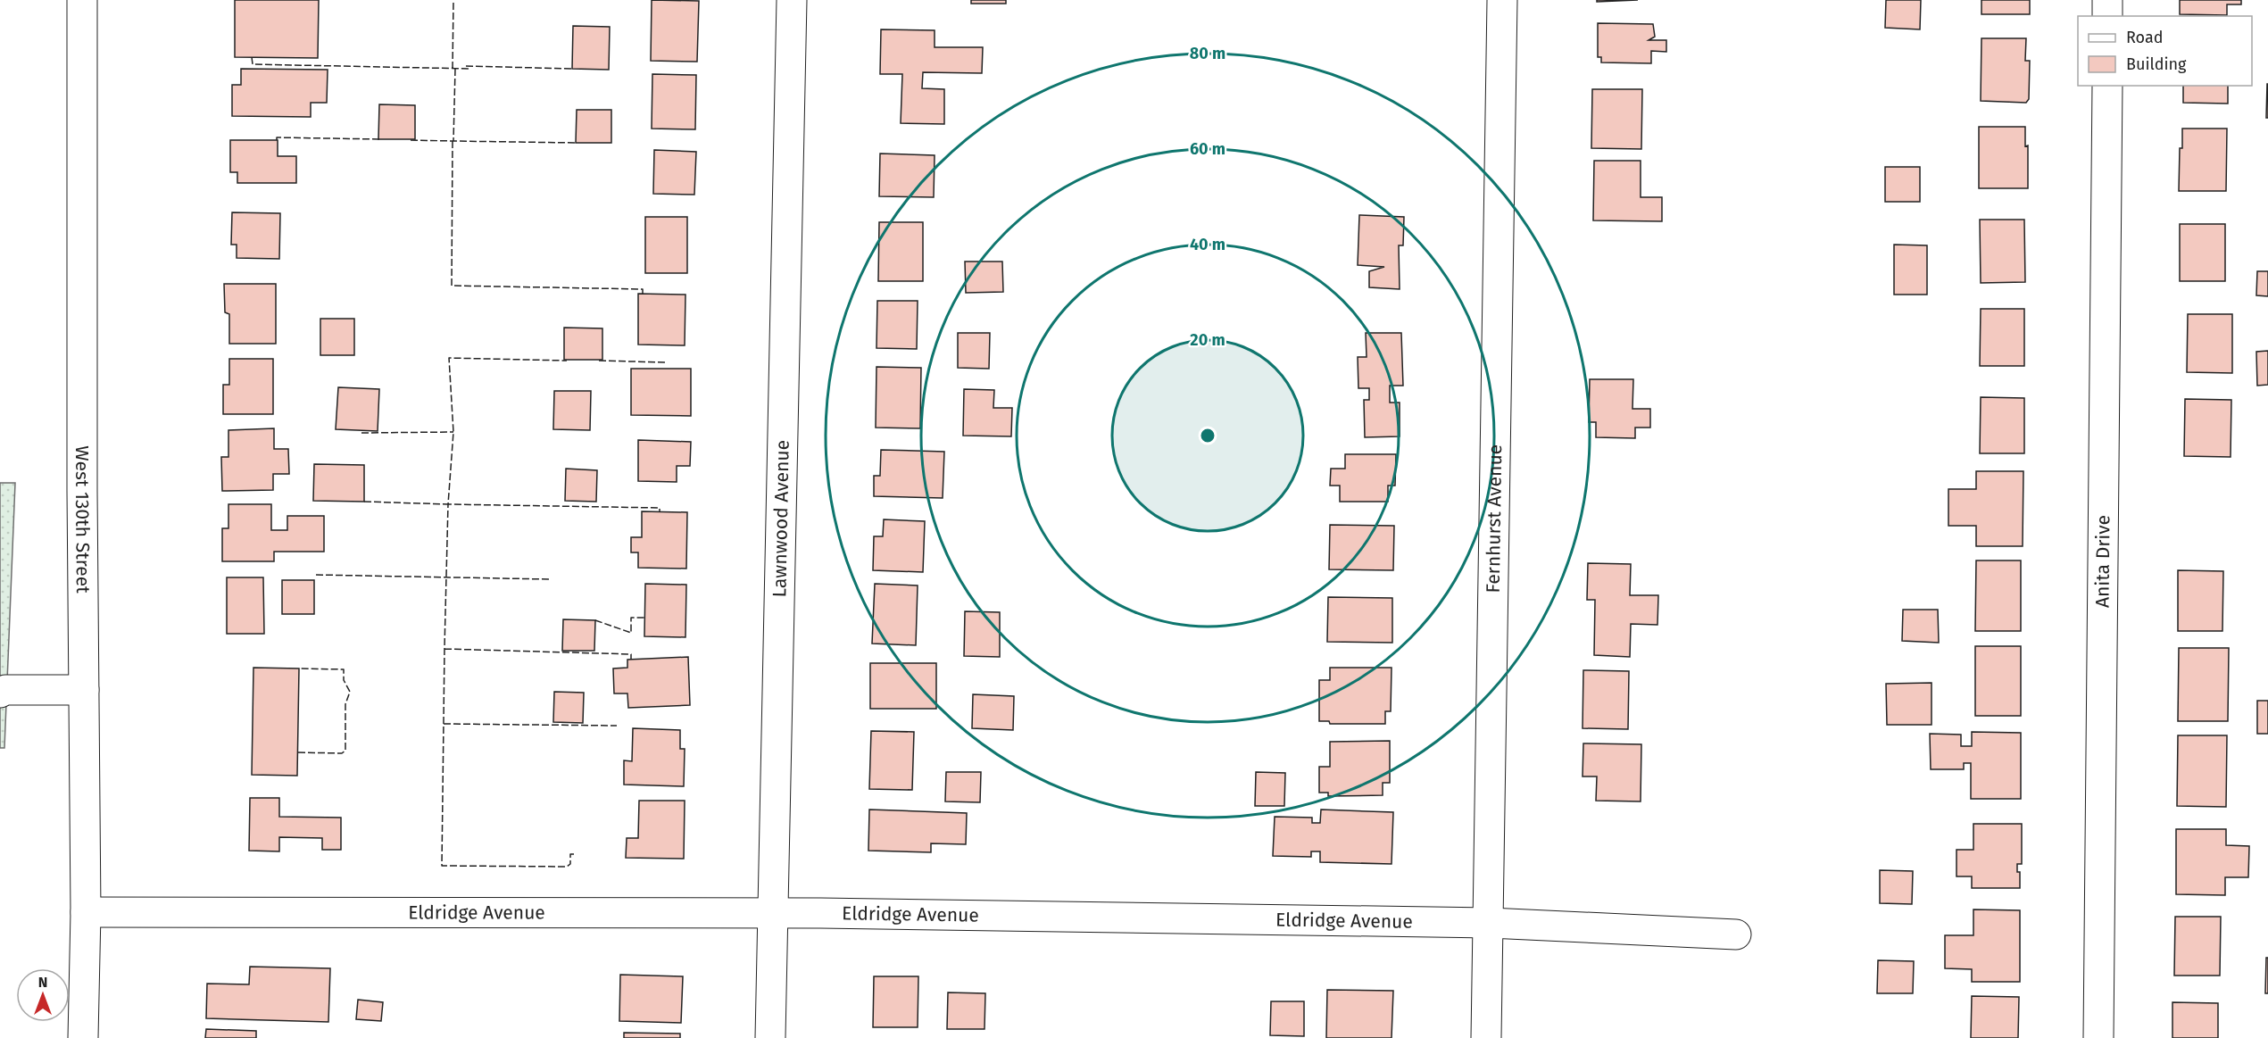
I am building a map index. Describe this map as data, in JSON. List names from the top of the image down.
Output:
{
  "streets": {
    "street": [
      "Lawnwood Avenue",
      "West 130th Street",
      "Fernhurst Avenue",
      "Anita Drive",
      "Eldridge Avenue"
    ]
  },
  "crossings": [
    ["Lawnwood Avenue", "Eldridge Avenue"],
    ["West 130th Street", "Eldridge Avenue"],
    ["Fernhurst Avenue", "Eldridge Avenue"]
  ],
  "legend": ["Road", "Building"],
  "north": "top",
  "rings": [
    "80 m",
    "60 m",
    "40 m",
    "20 m"
  ]
}
